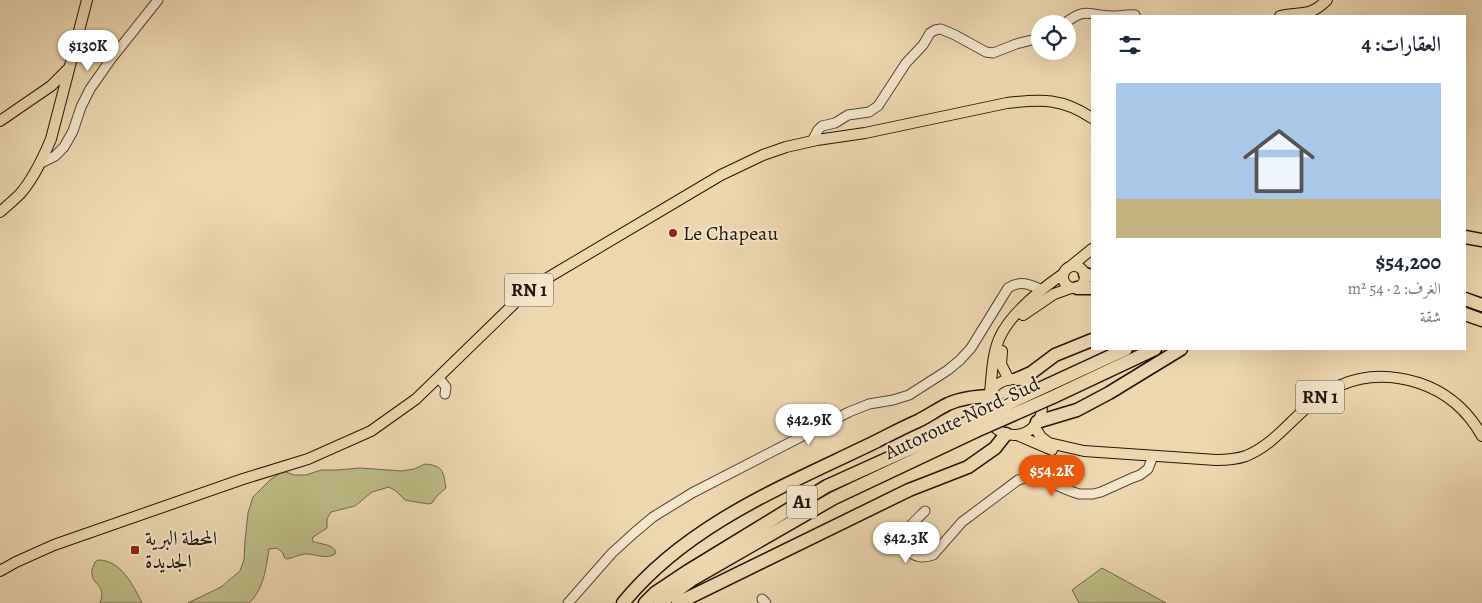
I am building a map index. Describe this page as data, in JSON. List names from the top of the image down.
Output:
{
  "streets": {
    "highway": ["Autoroute Nord-Sud", "A1"],
    "main road": ["RN 1"]
  },
  "places": {
    "other": ["Le Chapeau"],
    "transit": ["المحطة البرية الجديدة"]
  },
  "page": {
    "heading": "العقارات: 4",
    "price": [
      "$130K",
      "$42.9K",
      "$54.2K",
      "$42.3K"
    ],
    "list": [
      {
        "name": "$54,200",
        "note": "الغرف: 2 · 54 m² · شقة"
      }
    ]
  }
}
